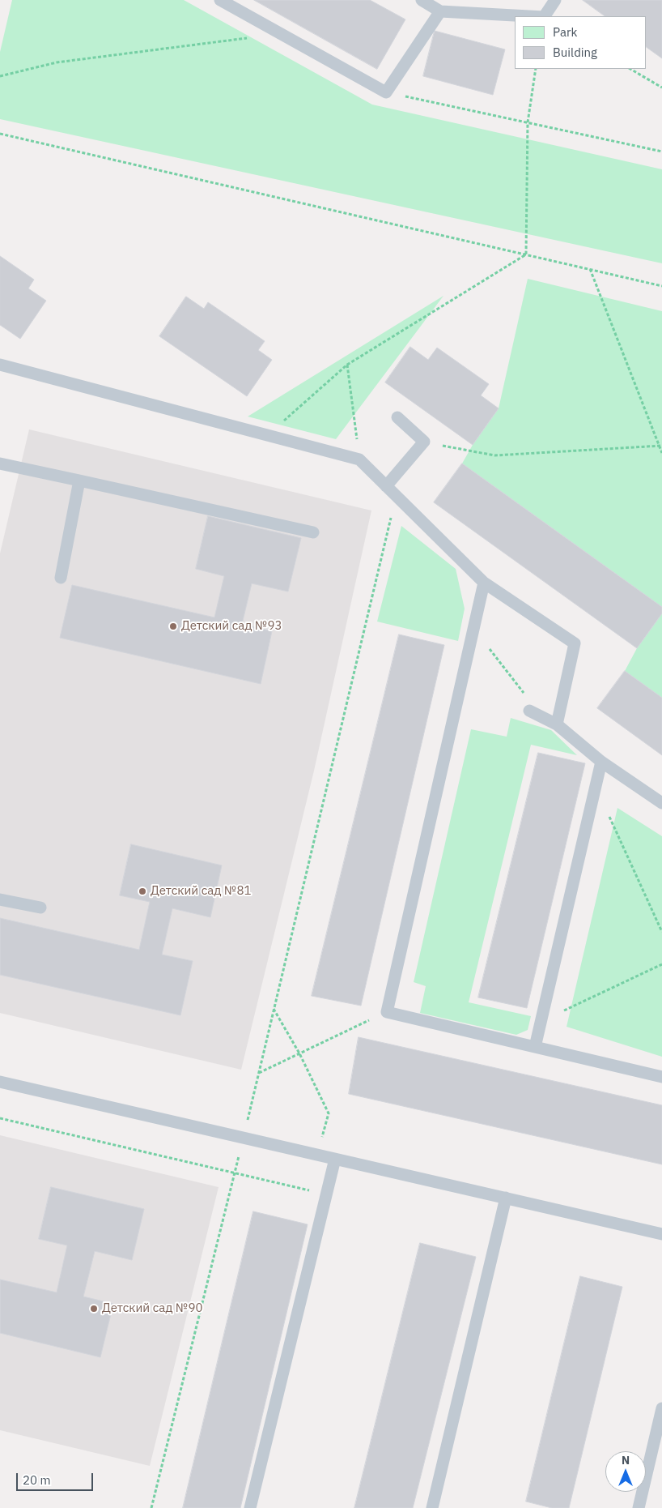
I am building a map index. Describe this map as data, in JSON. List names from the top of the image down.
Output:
{
  "places": ["Детский сад №93", "Детский сад №81", "Детский сад №90"],
  "legend": ["Park", "Building"],
  "scale_bar": "20 m",
  "north": "top"
}
